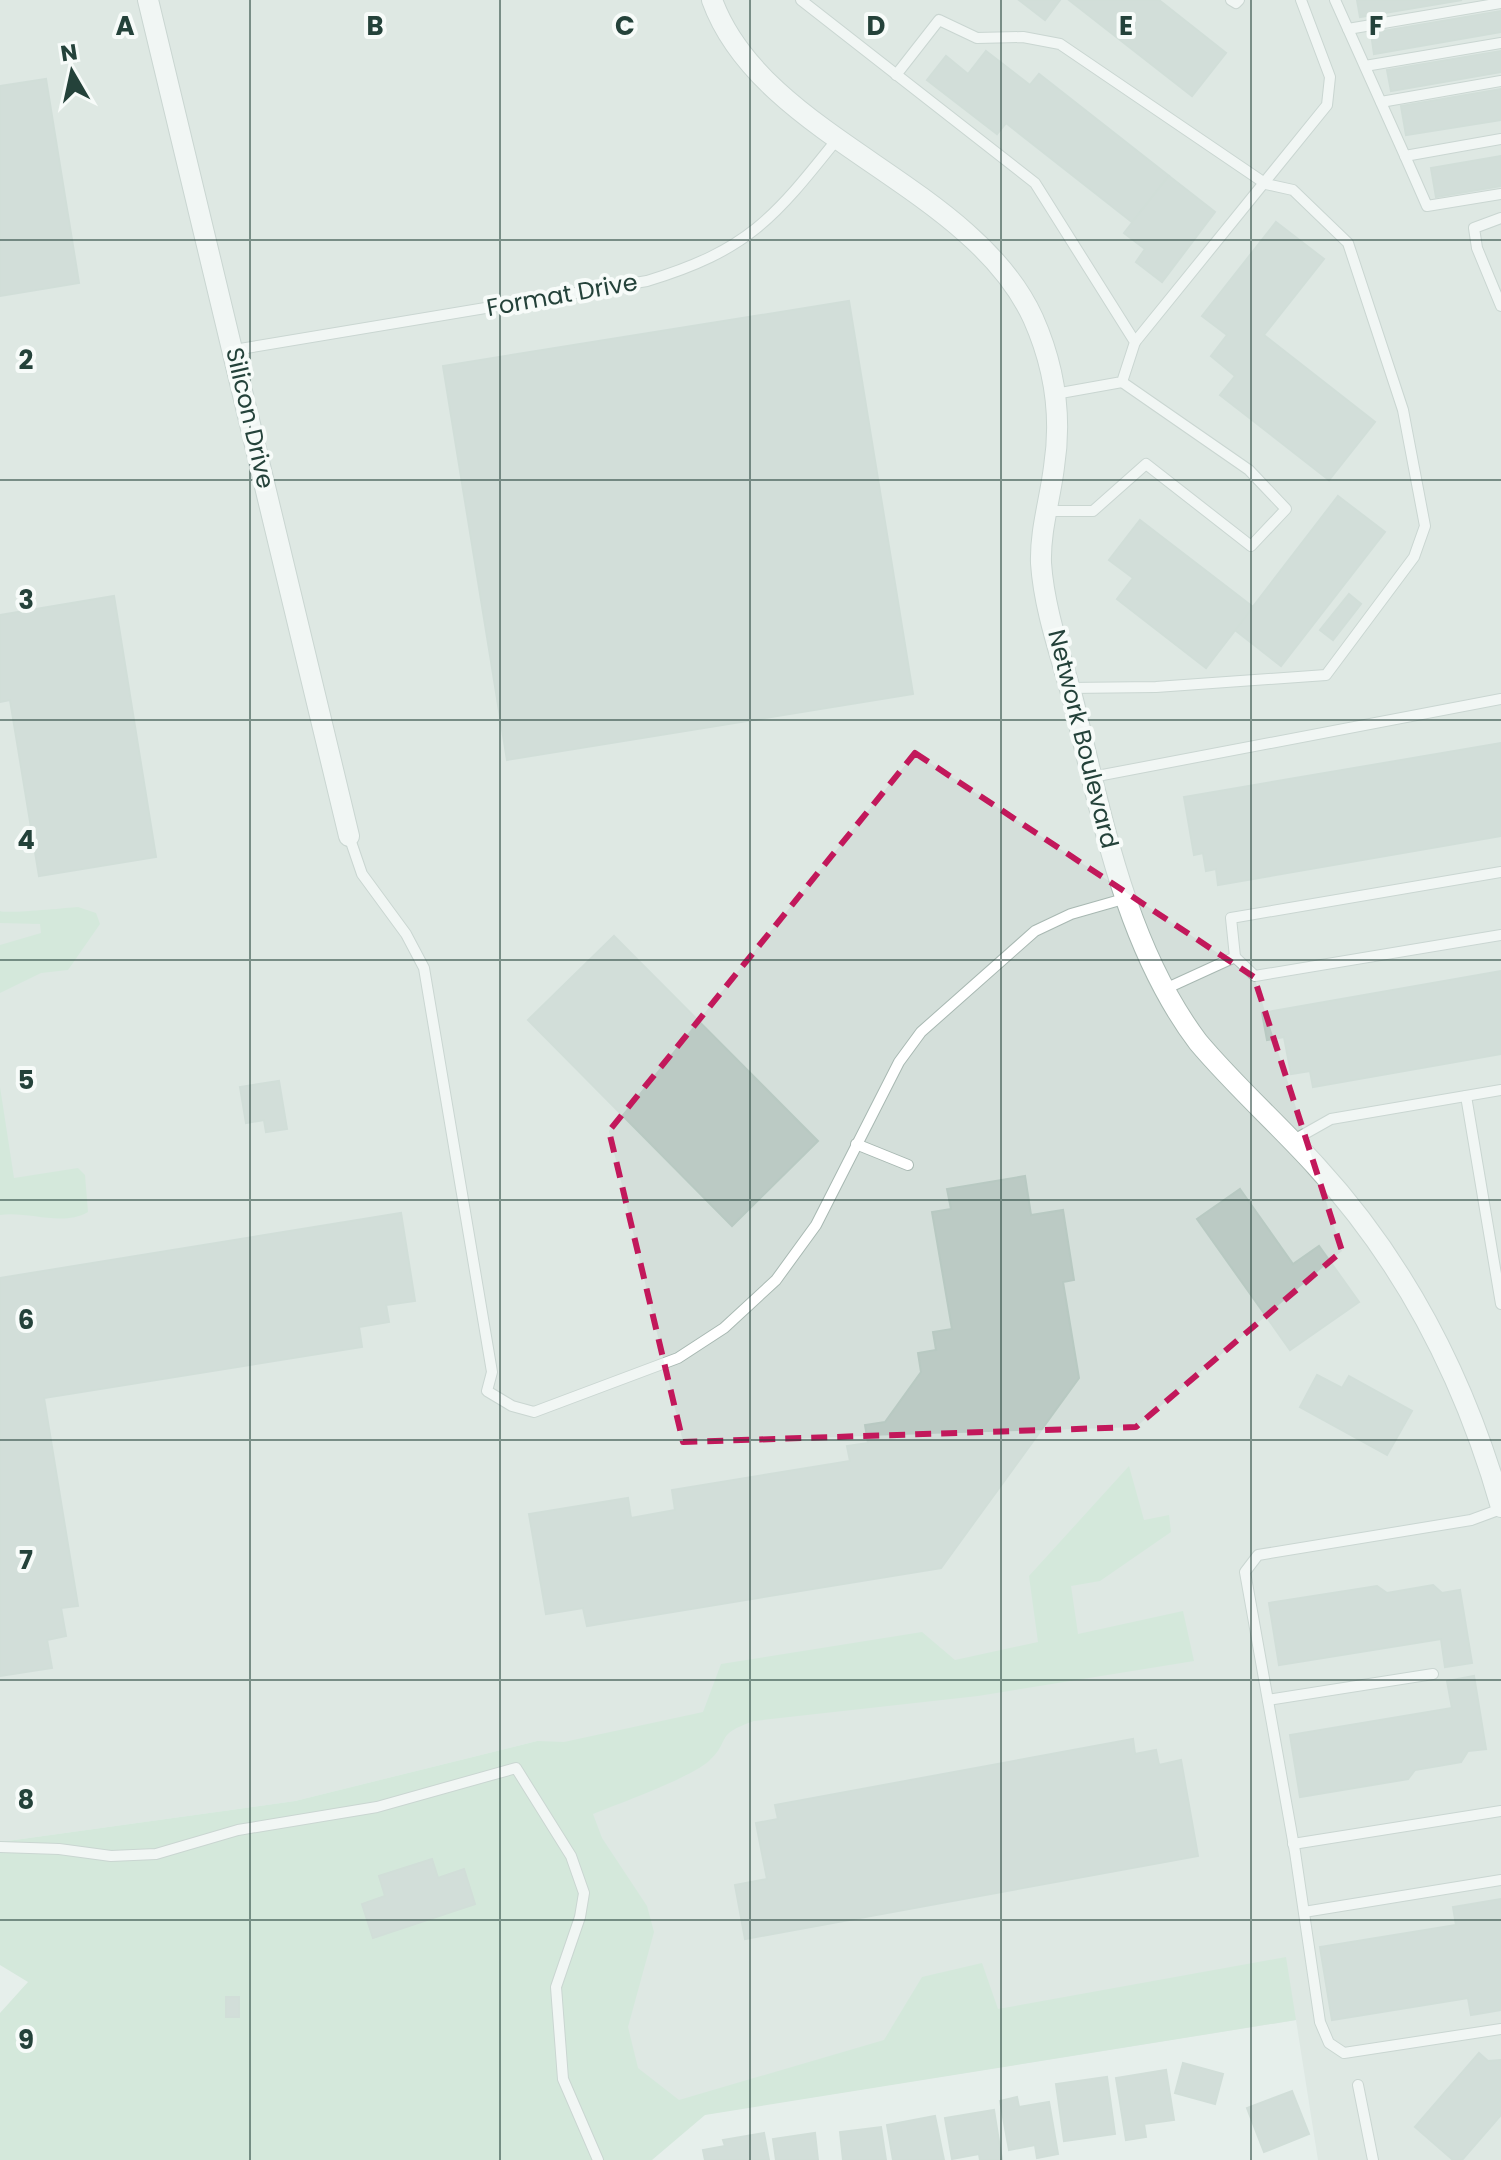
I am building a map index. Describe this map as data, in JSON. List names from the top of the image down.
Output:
{
  "streets": {
    "street": ["Silicon Drive", "Network Boulevard"],
    "lane": ["Format Drive"]
  },
  "crossings": [
    ["Format Drive", "Silicon Drive"],
    ["Format Drive", "Network Boulevard"]
  ],
  "north": "top",
  "grid": {
    "columns": [
      "A",
      "B",
      "C",
      "D",
      "E",
      "F"
    ],
    "rows": [
      "2",
      "3",
      "4",
      "5",
      "6",
      "7",
      "8",
      "9"
    ]
  }
}
